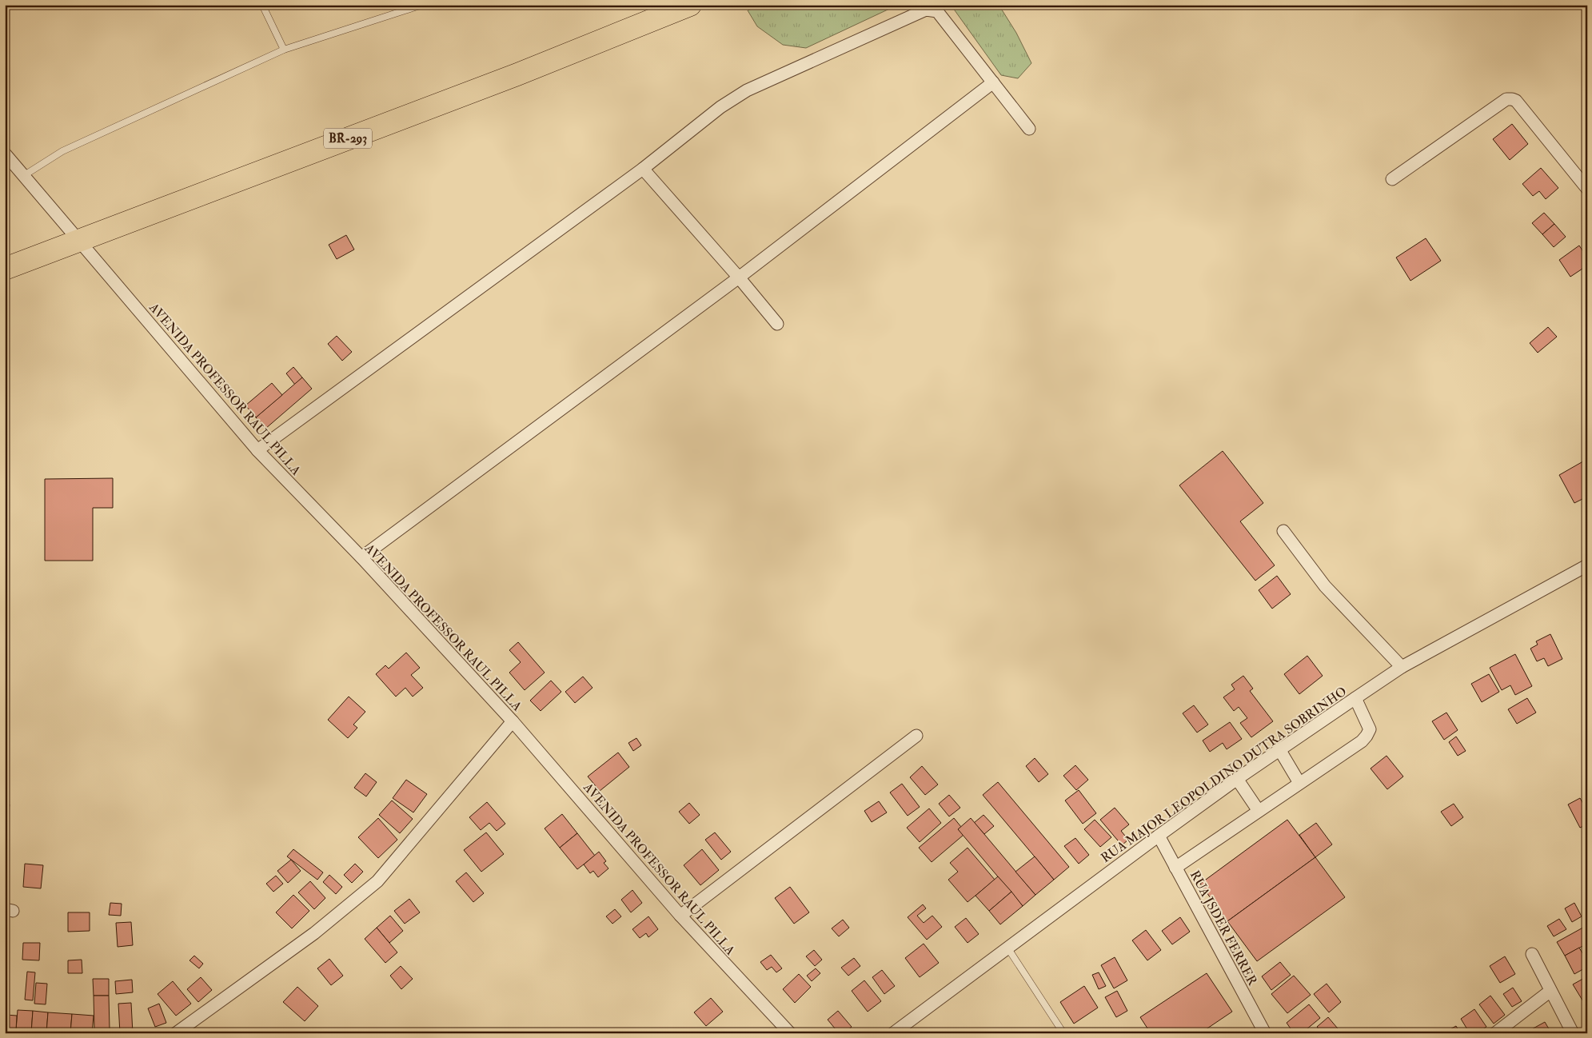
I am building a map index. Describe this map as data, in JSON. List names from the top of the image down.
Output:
{
  "streets": {
    "highway": ["BR-293"],
    "street": ["AVENIDA PROFESSOR RAUL PILLA", "RUA MAJOR LEOPOLDINO DUTRA SOBRINHO", "RUA JSDER FERRER"]
  },
  "crossings": [
    ["BR-293", "AVENIDA PROFESSOR RAUL PILLA"],
    ["RUA MAJOR LEOPOLDINO DUTRA SOBRINHO", "RUA JSDER FERRER"]
  ]
}
